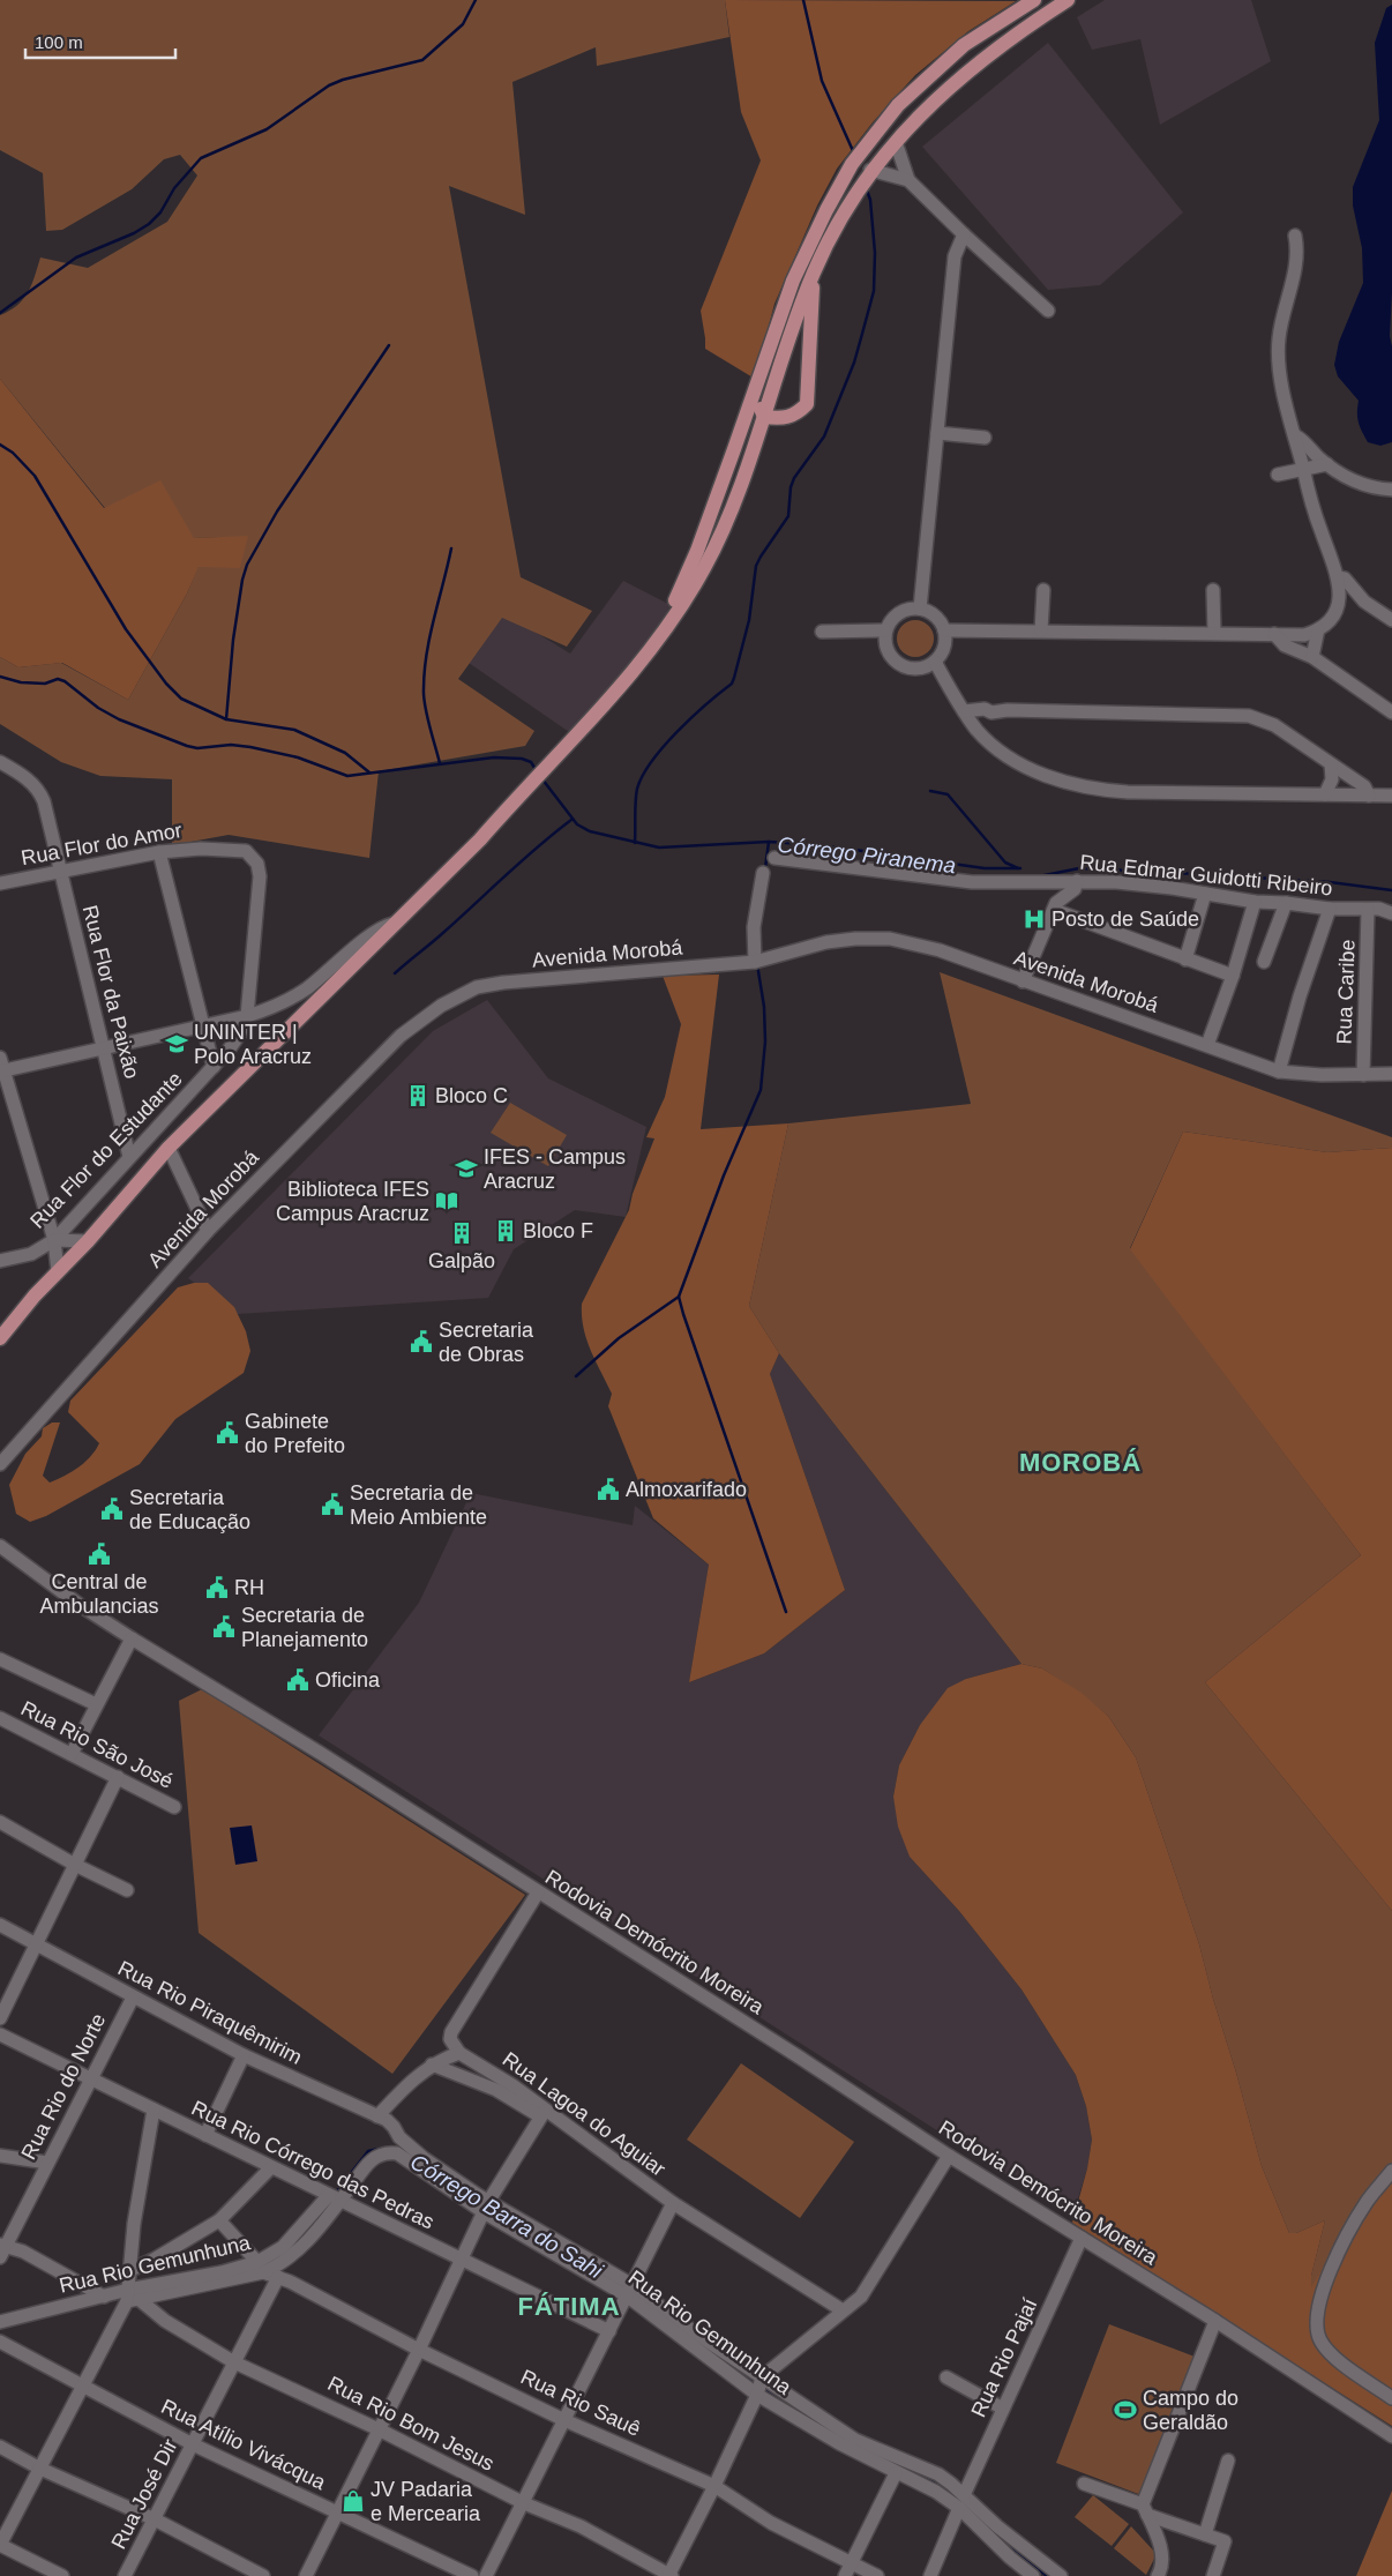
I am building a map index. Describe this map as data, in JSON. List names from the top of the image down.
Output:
{
  "streets": {
    "street": [
      "Rua Flor do Amor",
      "Rua Edmar Guidotti Ribeiro",
      "Avenida Morobá",
      "Rua Flor da Paixão",
      "Rua Caribe",
      "Rua Flor do Estudante",
      "Rua Rio São José",
      "Rodovia Demócrito Moreira",
      "Rua Rio Piraquêmirim",
      "Rua Rio do Norte",
      "Rua Lagoa do Aguiar",
      "Rua Rio Córrego das Pedras",
      "Rua Rio Gemunhuna",
      "Rua Rio Pajaí",
      "Rua Rio Sauê",
      "Rua Rio Bom Jesus",
      "Rua Atílio Vivácqua",
      "Rua José Dir"
    ]
  },
  "crossings": [
    ["Rua Flor do Amor", "Rua Flor da Paixão"],
    ["Rua Flor do Amor", "Rua Flor do Estudante"],
    ["Rua Edmar Guidotti Ribeiro", "Rua Caribe"],
    ["Avenida Morobá", "Rua Caribe"],
    ["Rua Flor da Paixão", "Rua Flor do Estudante"],
    ["Rodovia Demócrito Moreira", "Rua Rio Pajaí"],
    ["Rua Rio Piraquêmirim", "Rua Rio do Norte"],
    ["Rua Rio Piraquêmirim", "Rua Rio Gemunhuna"],
    ["Rua Rio do Norte", "Rua Rio Córrego das Pedras"],
    ["Rua Rio Córrego das Pedras", "Rua Rio Gemunhuna"],
    ["Rua Rio Gemunhuna", "Rua Rio Pajaí"],
    ["Rua Rio Gemunhuna", "Rua Rio Sauê"],
    ["Rua Rio Gemunhuna", "Rua Rio Bom Jesus"],
    ["Rua Rio Sauê", "Rua José Dir"],
    ["Rua Rio Bom Jesus", "Rua José Dir"],
    ["Rua Atílio Vivácqua", "Rua José Dir"]
  ],
  "districts": ["MOROBÁ", "FÁTIMA"],
  "water": ["Córrego Piranema", "Córrego Barra do Sahi"],
  "places": {
    "hospital": ["Posto de Saúde"],
    "school or university": ["UNINTER | Polo Aracruz", "IFES - Campus Aracruz"],
    "building": ["Bloco C", "Bloco F", "Galpão"],
    "library": ["Biblioteca IFES Campus Aracruz"],
    "public building": [
      "Secretaria de Obras",
      "Gabinete do Prefeito",
      "Almoxarifado",
      "Secretaria de Meio Ambiente",
      "Secretaria de Educação",
      "Central de Ambulancias",
      "RH",
      "Secretaria de Planejamento",
      "Oficina"
    ],
    "sports": ["Campo do Geraldão"],
    "shop": ["JV Padaria e Mercearia"]
  },
  "scale_bar": "100 m"
}
